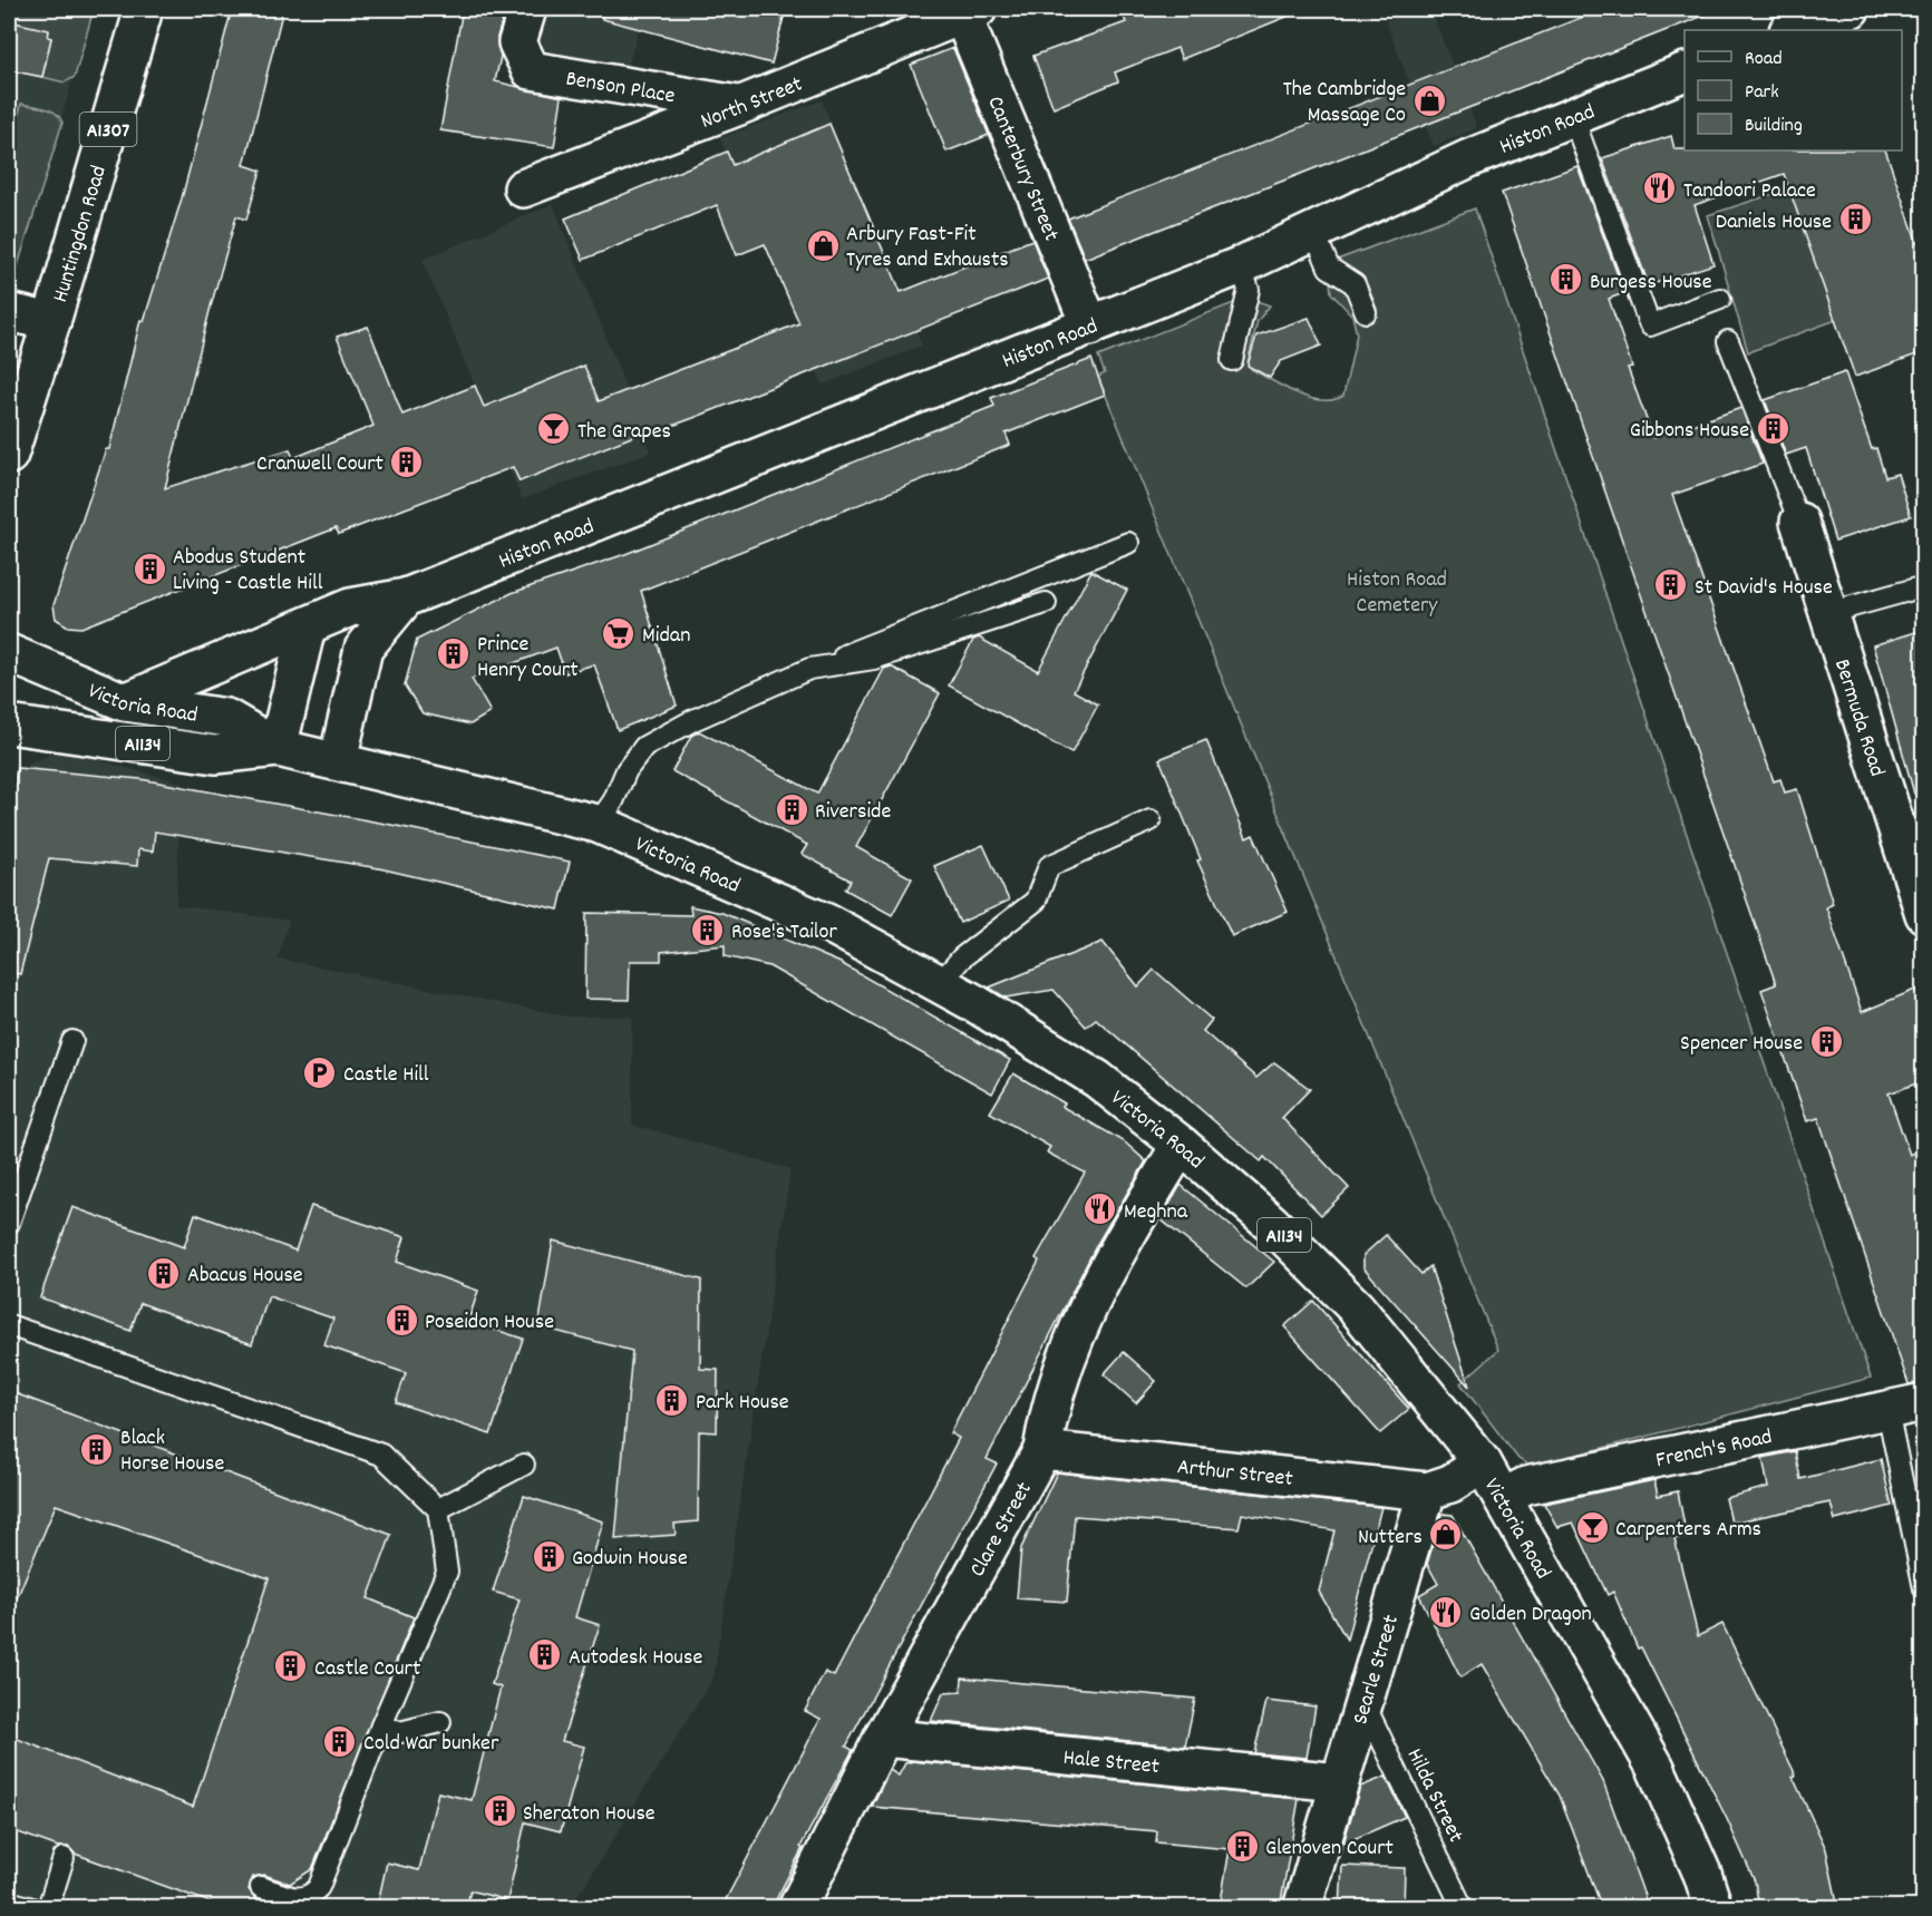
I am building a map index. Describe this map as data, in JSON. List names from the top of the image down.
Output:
{
  "streets": {
    "main road": [
      "Benson Place",
      "North Street",
      "Histon Road",
      "A1307",
      "Canterbury Street",
      "Huntingdon Road",
      "Victoria Road",
      "Bermuda Road",
      "A1134",
      "French's Road",
      "Arthur Street",
      "Clare Street",
      "Searle Street",
      "Hale Street"
    ],
    "lane": ["Hilda Street"]
  },
  "crossings": [
    ["Benson Place", "North Street"],
    ["North Street", "Canterbury Street"],
    ["Histon Road", "Canterbury Street"],
    ["Histon Road", "Victoria Road"],
    ["Victoria Road", "French's Road"],
    ["Victoria Road", "Clare Street"],
    ["Arthur Street", "Clare Street"],
    ["Arthur Street", "Searle Street"],
    ["Clare Street", "Hale Street"],
    ["Searle Street", "Hale Street"],
    ["Searle Street", "Hilda Street"]
  ],
  "parks": ["Histon Road Cemetery"],
  "places": {
    "shop": ["The Cambridge Massage Co", "Arbury Fast-Fit Tyres and Exhausts", "Nutters"],
    "restaurant": ["Tandoori Palace", "Meghna", "Golden Dragon"],
    "building": [
      "Daniels House",
      "Burgess House",
      "Gibbons House",
      "Cranwell Court",
      "Abodus Student Living - Castle Hill",
      "St David's House",
      "Prince Henry Court",
      "Riverside",
      "Rose's Tailor",
      "Spencer House",
      "Abacus House",
      "Poseidon House",
      "Park House",
      "Black Horse House",
      "Godwin House",
      "Autodesk House",
      "Castle Court",
      "Cold War bunker",
      "Sheraton House",
      "Glenoven Court"
    ],
    "bar": ["The Grapes", "Carpenters Arms"],
    "supermarket": ["Midan"],
    "parking": ["Castle Hill"]
  },
  "legend": ["Road", "Park", "Building"]
}
